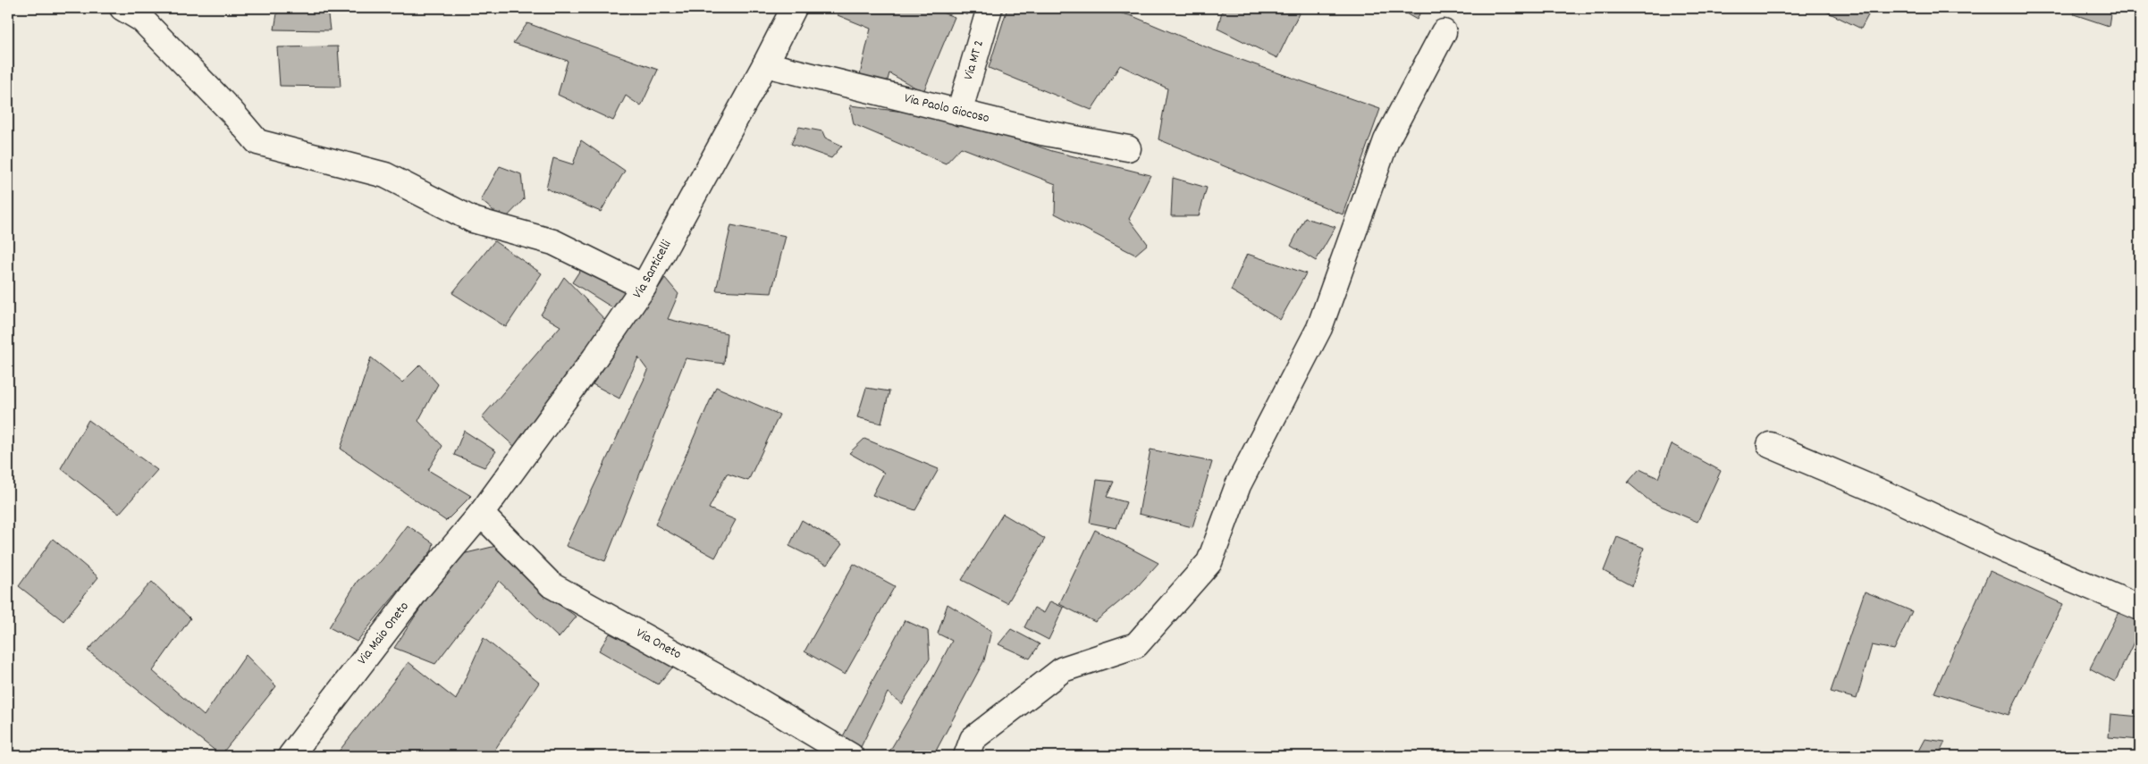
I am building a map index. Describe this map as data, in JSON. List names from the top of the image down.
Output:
{
  "streets": {
    "street": [
      "Via MT 2",
      "Via Paolo Giocoso",
      "Via Santicelli",
      "Via Maio Oneto",
      "Via Oneto"
    ]
  },
  "crossings": [
    ["Via MT 2", "Via Paolo Giocoso"],
    ["Via Paolo Giocoso", "Via Santicelli"],
    ["Via Santicelli", "Via Maio Oneto"],
    ["Via Santicelli", "Via Oneto"],
    ["Via Maio Oneto", "Via Oneto"]
  ]
}
